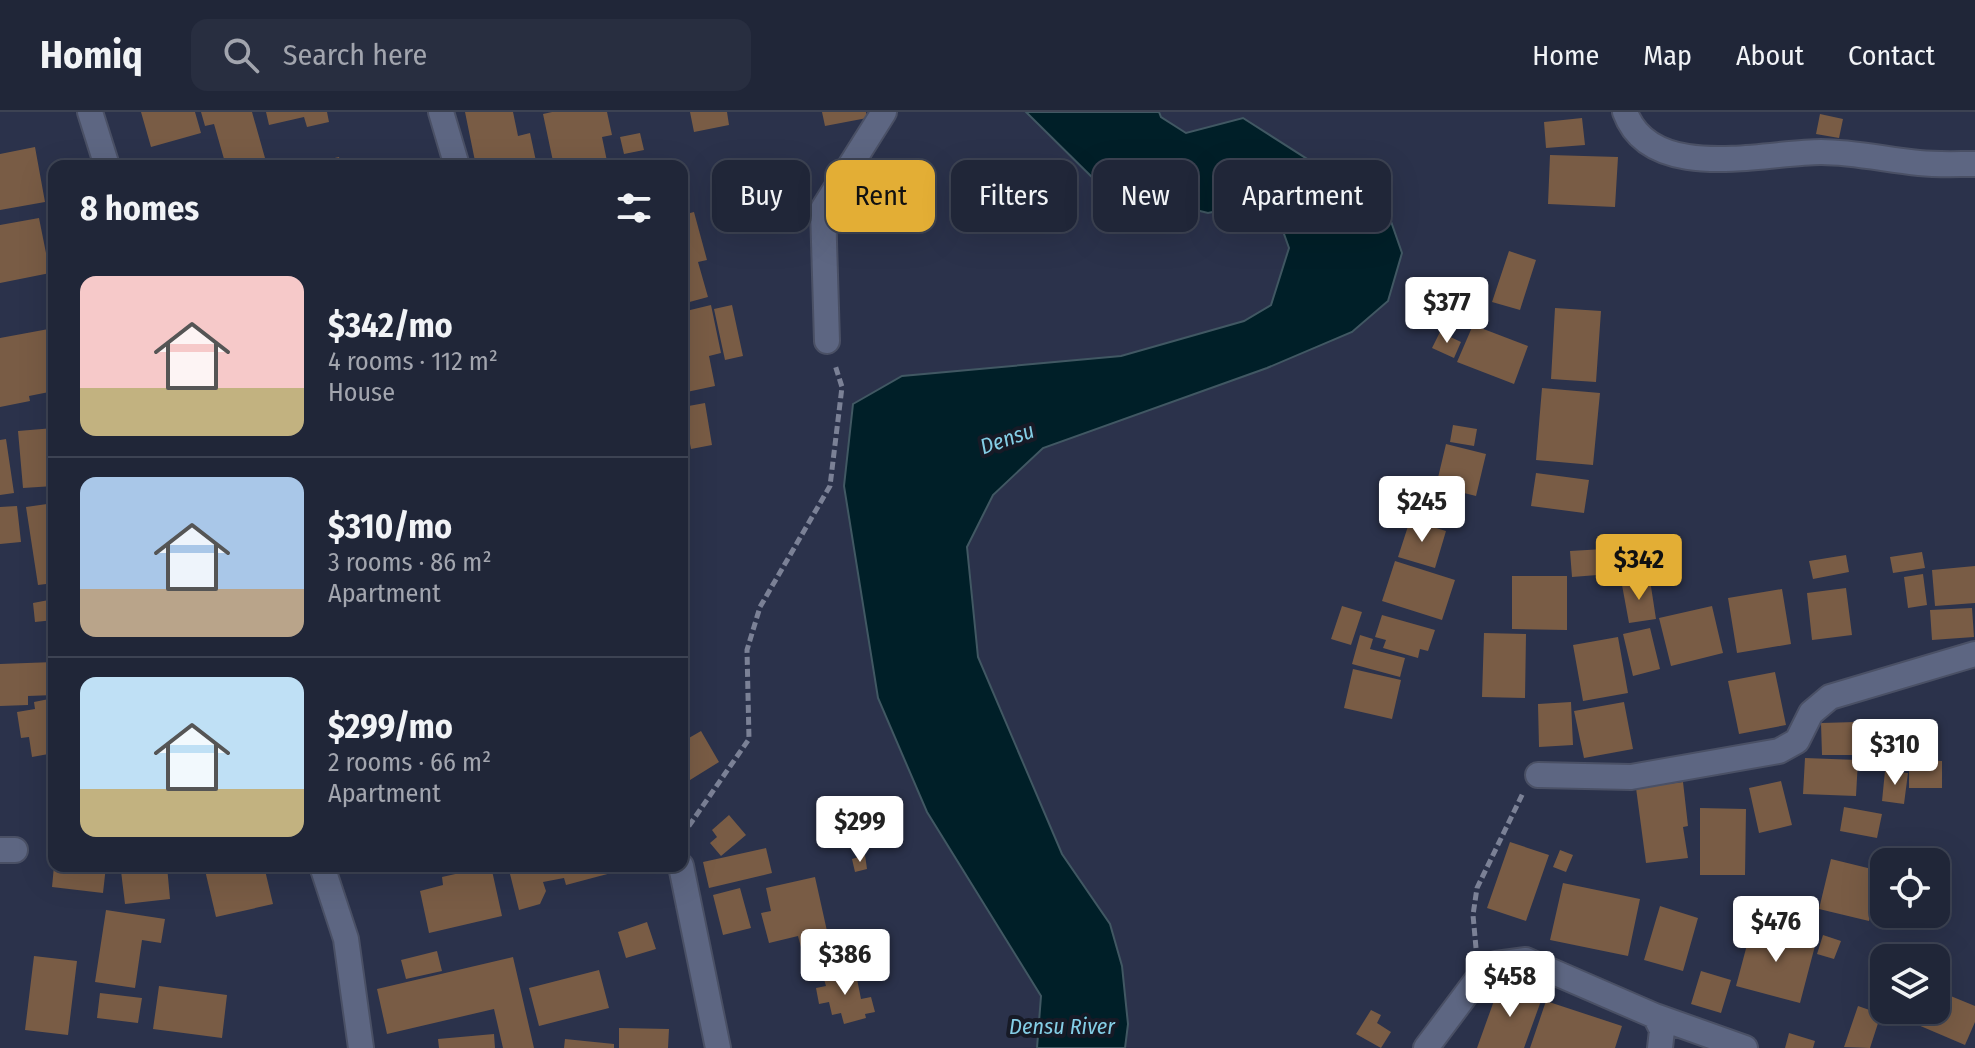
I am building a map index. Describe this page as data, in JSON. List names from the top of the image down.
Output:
{
  "water": ["Densu", "Densu River"],
  "page": {
    "header": "Homiq",
    "search": "Search here",
    "nav": [
      "Home",
      "Map",
      "About",
      "Contact"
    ],
    "chip": [
      "Buy",
      "Rent",
      "Filters",
      "New",
      "Apartment"
    ],
    "heading": "8 homes",
    "list": [
      {
        "name": "$342/mo",
        "note": "4 rooms · 112 m² · House"
      },
      {
        "name": "$310/mo",
        "note": "3 rooms · 86 m² · Apartment"
      },
      {
        "name": "$299/mo",
        "note": "2 rooms · 66 m² · Apartment"
      }
    ],
    "price": [
      "$377",
      "$245",
      "$342",
      "$310",
      "$299",
      "$476",
      "$386",
      "$458"
    ]
  }
}
